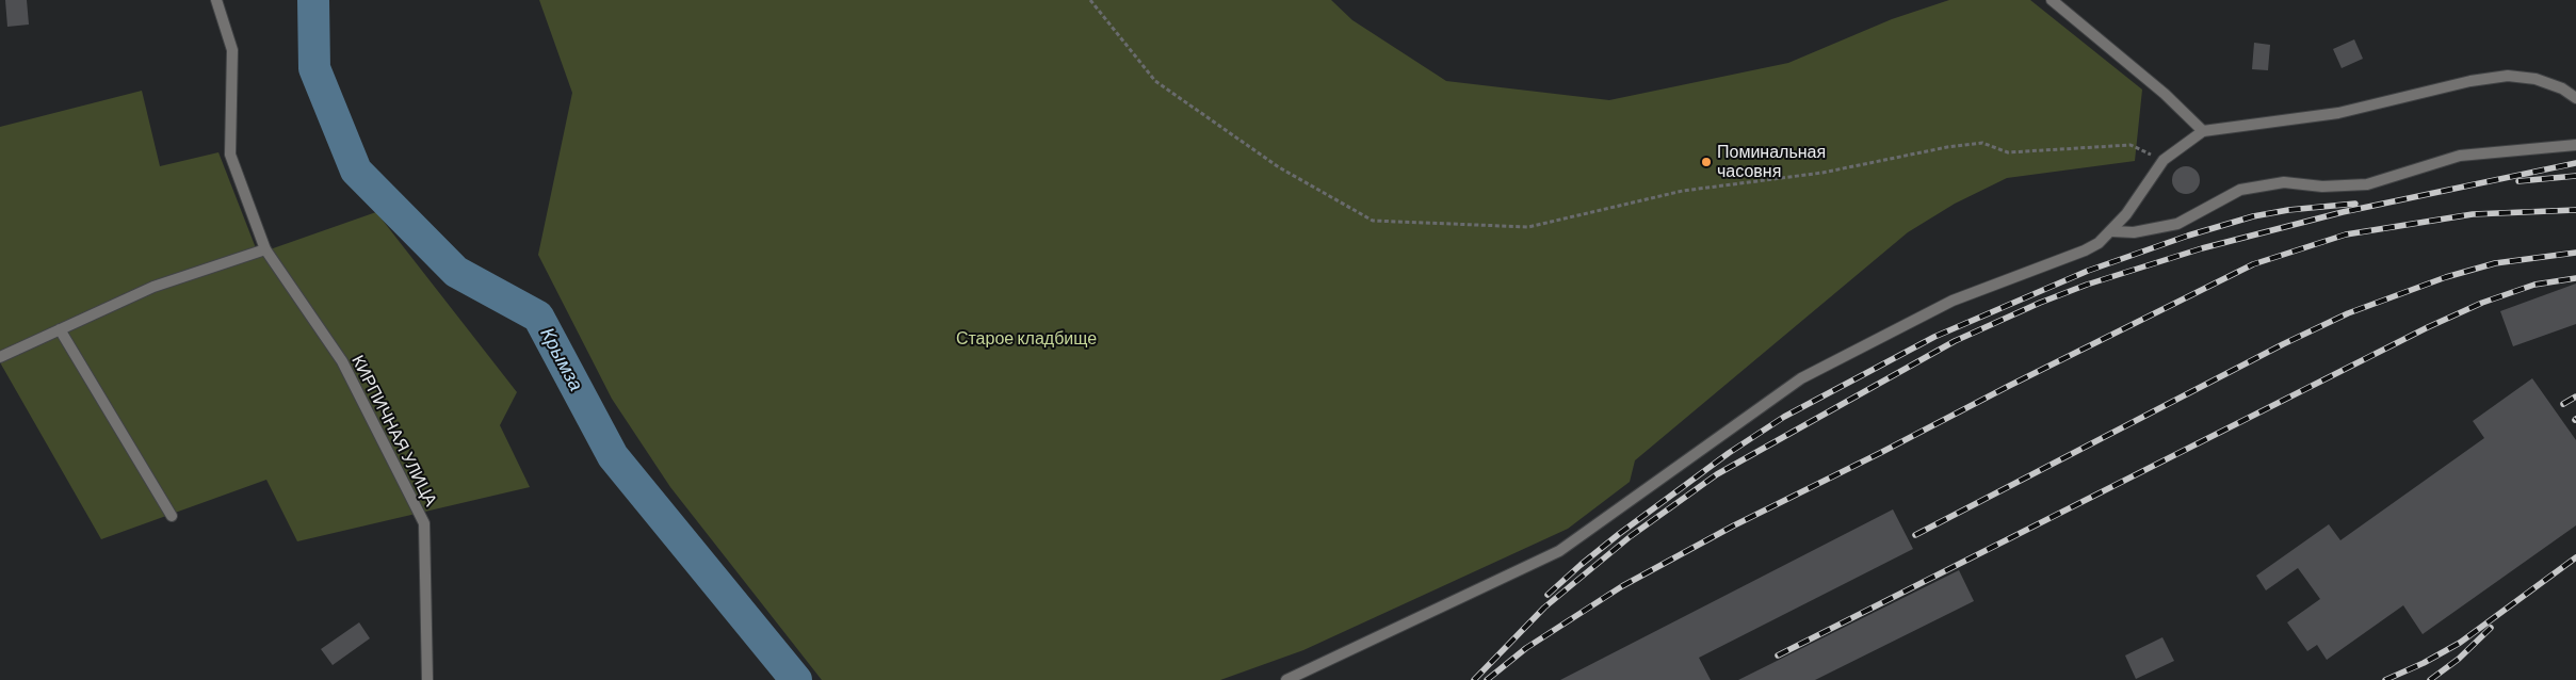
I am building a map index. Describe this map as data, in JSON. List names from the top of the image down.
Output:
{
  "streets": {
    "street": ["КИРПИЧНАЯ УЛИЦА"]
  },
  "water": ["Крымза"],
  "parks": ["Старое кладбище"],
  "places": ["Поминальная часовня"]
}
